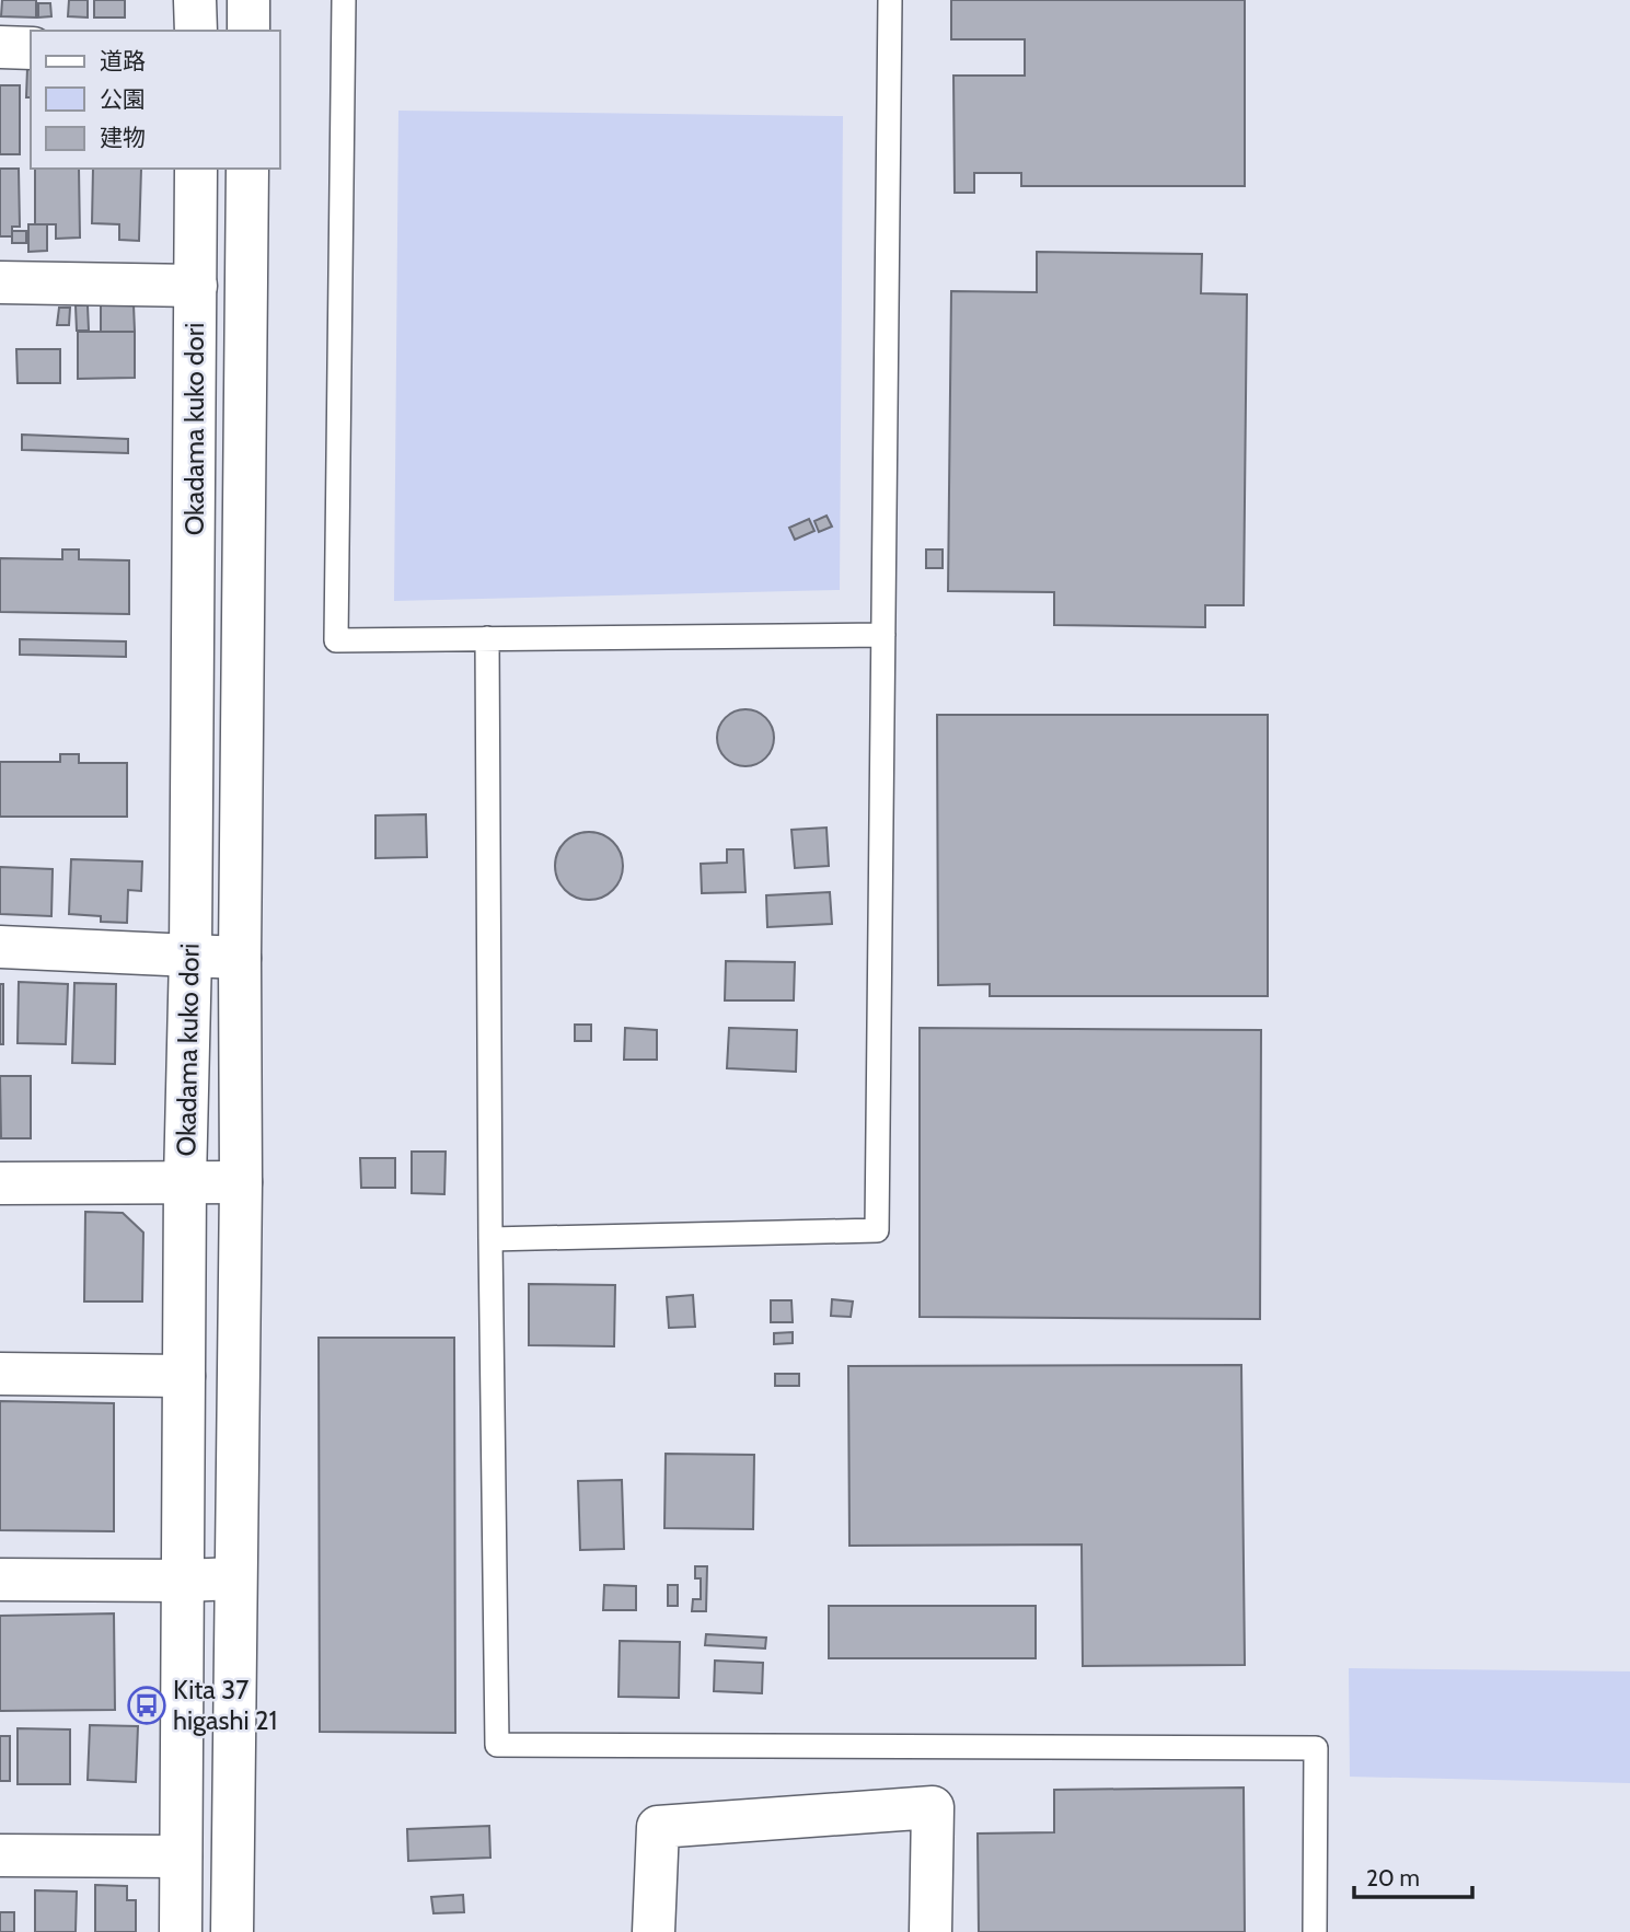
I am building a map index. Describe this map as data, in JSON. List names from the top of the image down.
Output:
{
  "streets": {
    "main road": ["Okadama kuko dori"]
  },
  "places": {
    "bus stop": ["Kita 37 higashi 21"]
  },
  "legend": ["道路", "公園", "建物"],
  "scale_bar": "20 m"
}
